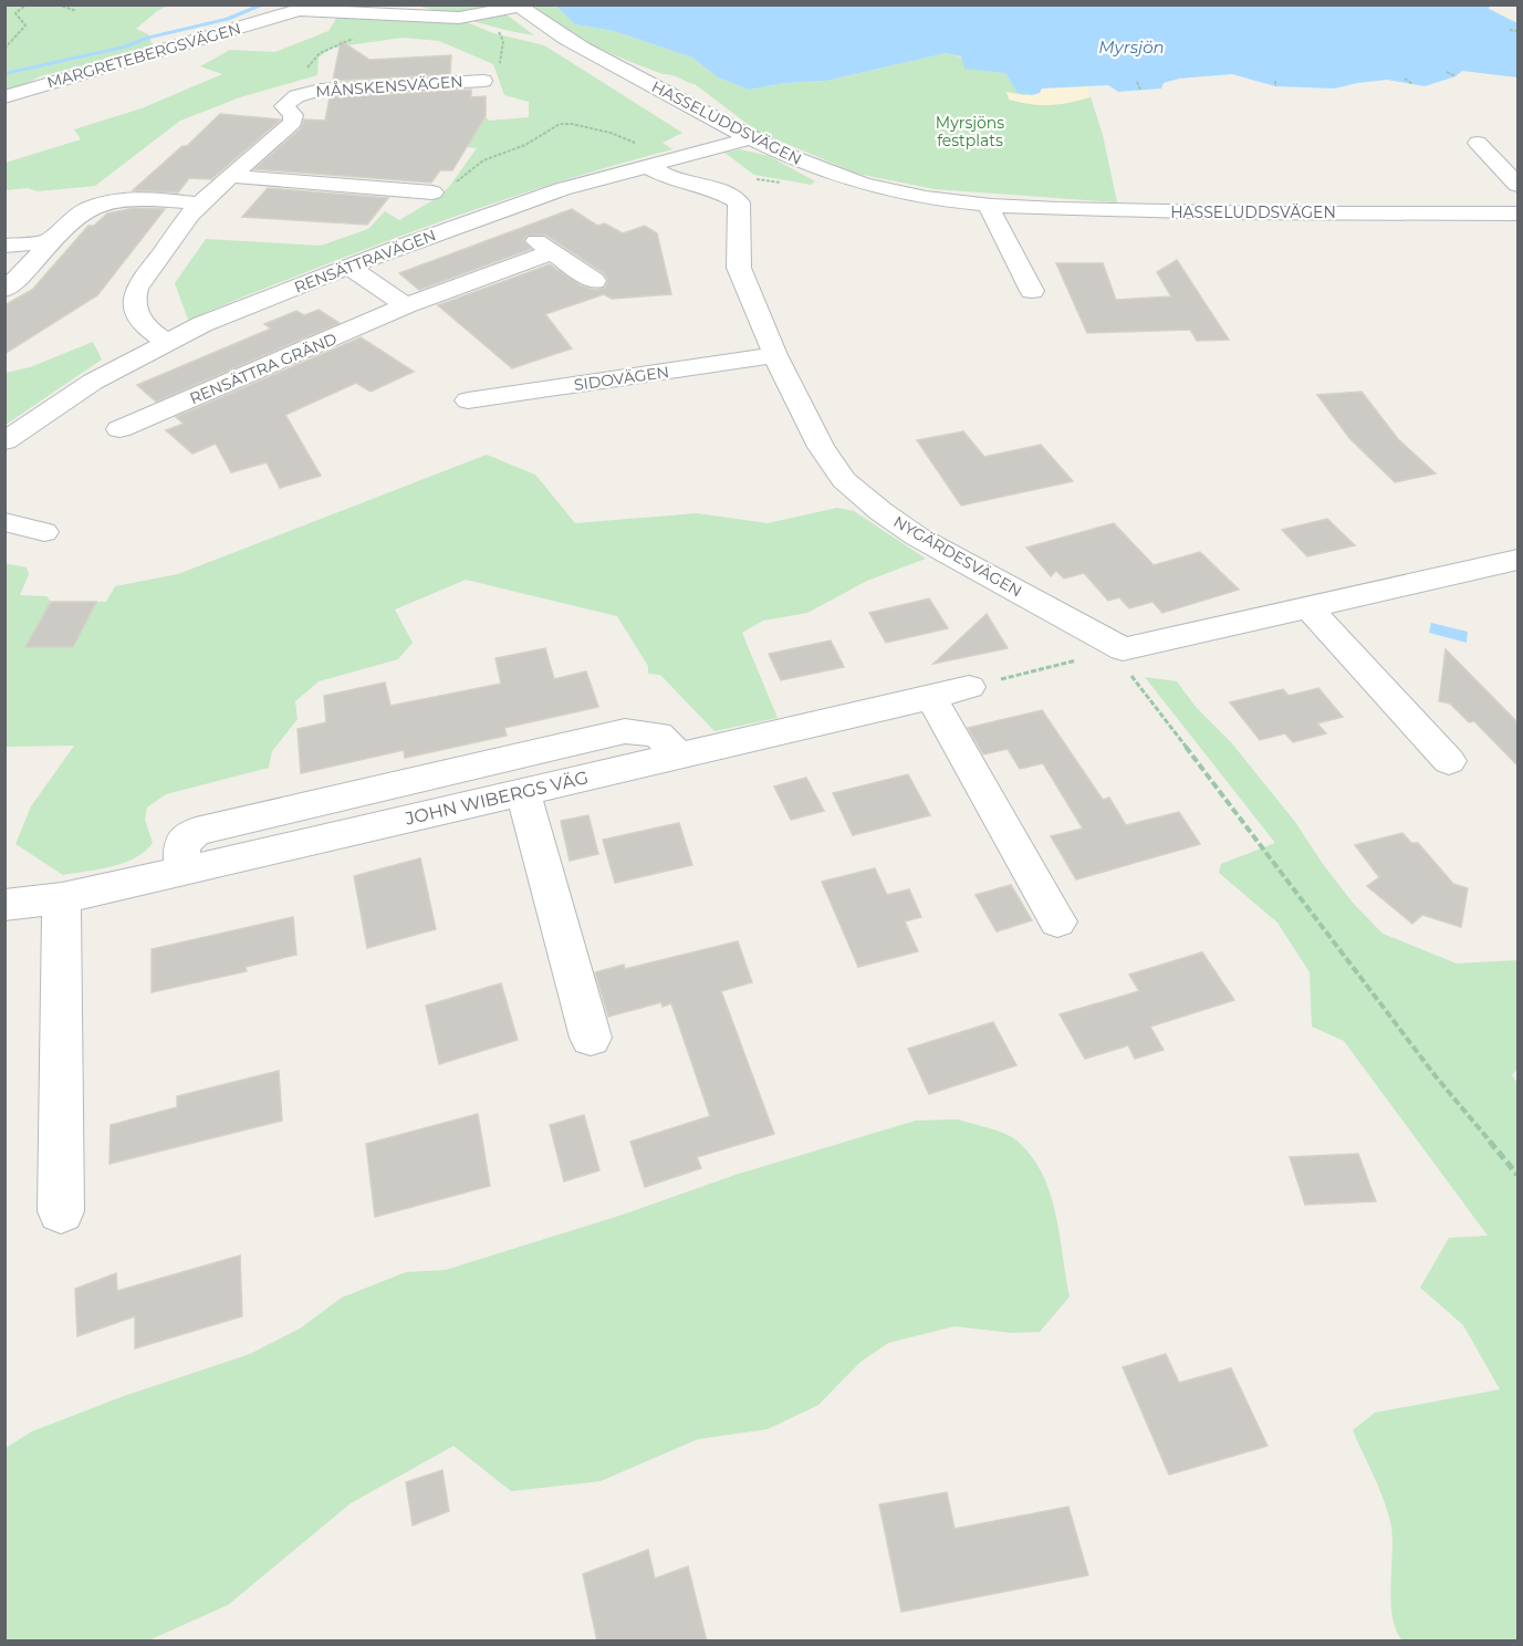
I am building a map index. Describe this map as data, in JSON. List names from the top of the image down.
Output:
{
  "streets": {
    "street": [
      "MARGRETEBERGSVÄGEN",
      "MÅNSKENSVÄGEN",
      "HASSELUDDSVÄGEN",
      "RENSÄTTRAVÄGEN",
      "RENSÄTTRA GRÄND",
      "SIDOVÄGEN",
      "NYGÄRDESVÄGEN",
      "JOHN WIBERGS VÄG"
    ]
  },
  "crossings": [
    ["MARGRETEBERGSVÄGEN", "HASSELUDDSVÄGEN"],
    ["MÅNSKENSVÄGEN", "RENSÄTTRAVÄGEN"],
    ["HASSELUDDSVÄGEN", "RENSÄTTRAVÄGEN"],
    ["RENSÄTTRAVÄGEN", "NYGÄRDESVÄGEN"],
    ["SIDOVÄGEN", "NYGÄRDESVÄGEN"]
  ],
  "water": ["Myrsjön"],
  "parks": ["Myrsjöns festplats"]
}
